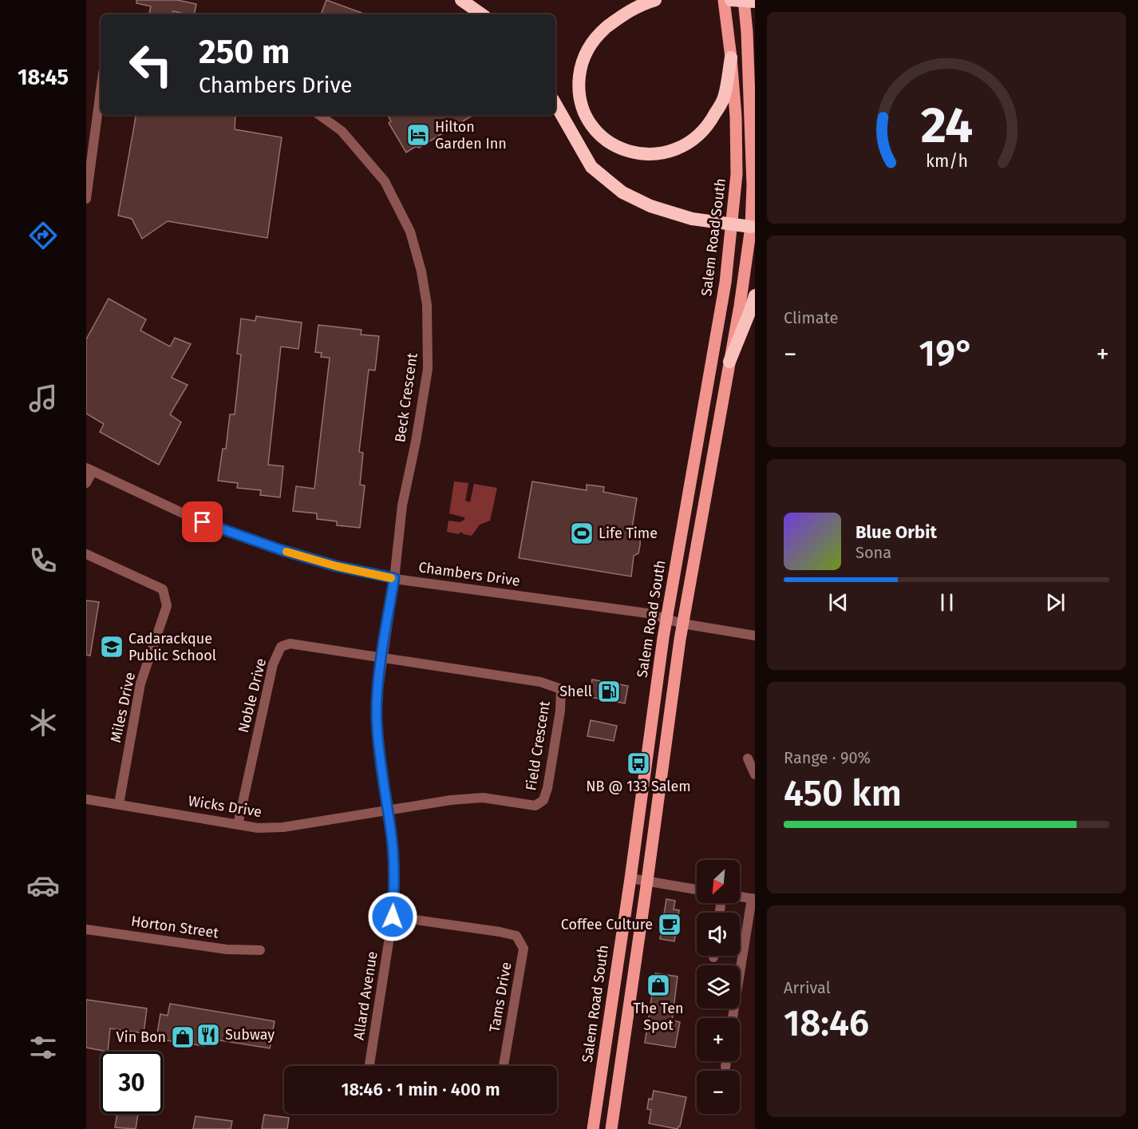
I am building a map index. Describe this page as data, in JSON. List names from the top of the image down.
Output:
{
  "streets": {
    "main road": ["Salem Road South"],
    "street": [
      "Beck Crescent",
      "Chambers Drive",
      "Noble Drive",
      "Miles Drive",
      "Field Crescent",
      "Wicks Drive",
      "Horton Street",
      "Allard Avenue",
      "Tams Drive"
    ]
  },
  "crossings": [
    ["Salem Road South", "Chambers Drive"],
    ["Beck Crescent", "Chambers Drive"],
    ["Beck Crescent", "Allard Avenue"],
    ["Chambers Drive", "Allard Avenue"],
    ["Noble Drive", "Field Crescent"],
    ["Noble Drive", "Wicks Drive"],
    ["Noble Drive", "Allard Avenue"],
    ["Miles Drive", "Wicks Drive"],
    ["Field Crescent", "Wicks Drive"],
    ["Field Crescent", "Allard Avenue"],
    ["Wicks Drive", "Allard Avenue"],
    ["Allard Avenue", "Tams Drive"]
  ],
  "places": {
    "hotel": ["Hilton Garden Inn"],
    "sports": ["Life Time"],
    "school or university": ["Cadarackque Public School"],
    "fuel station": ["Shell"],
    "bus stop": ["NB @ 133 Salem"],
    "cafe": ["Coffee Culture"],
    "shop": ["The Ten Spot", "Vin Bon"],
    "restaurant": ["Subway"]
  },
  "north": "bottom left",
  "page": {
    "tabs": "18:45",
    "turn": ["250 m", "Chambers Drive"],
    "tile": [
      "Climate",
      ["Range · 90%", "450 km"],
      ["Arrival", "18:46"]
    ],
    "heat": ["−", "19°", "+"],
    "song": ["Blue Orbit", "Sona"],
    "map_buttons": ["+", "−"],
    "limit": "30",
    "trip": "18:46 · 1 min · 400 m",
    "gauge": ["24", "km/h"]
  }
}
